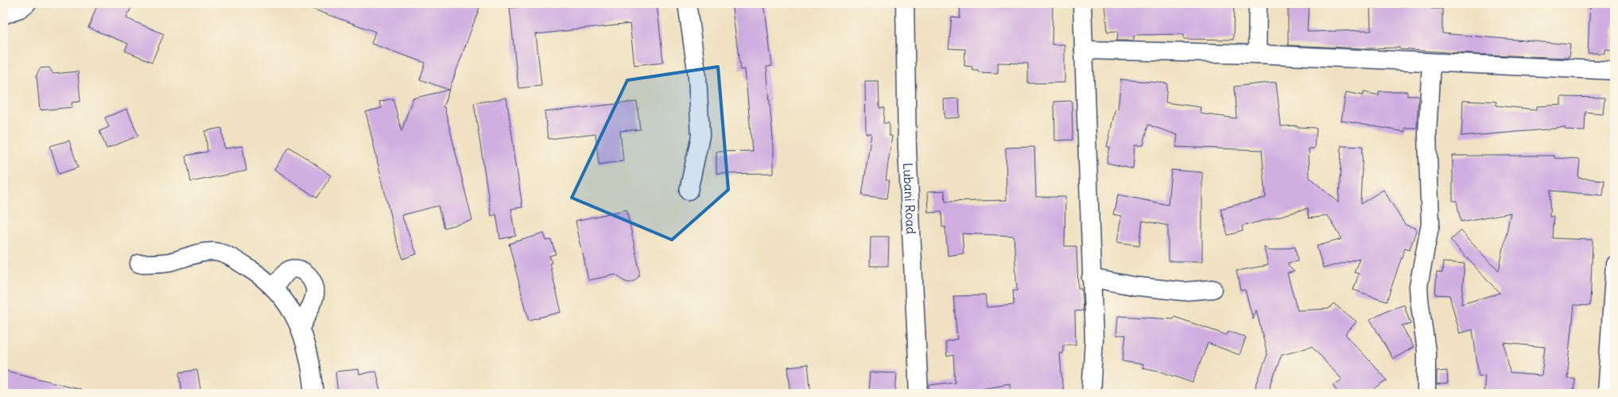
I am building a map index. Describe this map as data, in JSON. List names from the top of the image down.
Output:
{
  "streets": {
    "street": ["Lubani Road"]
  }
}
